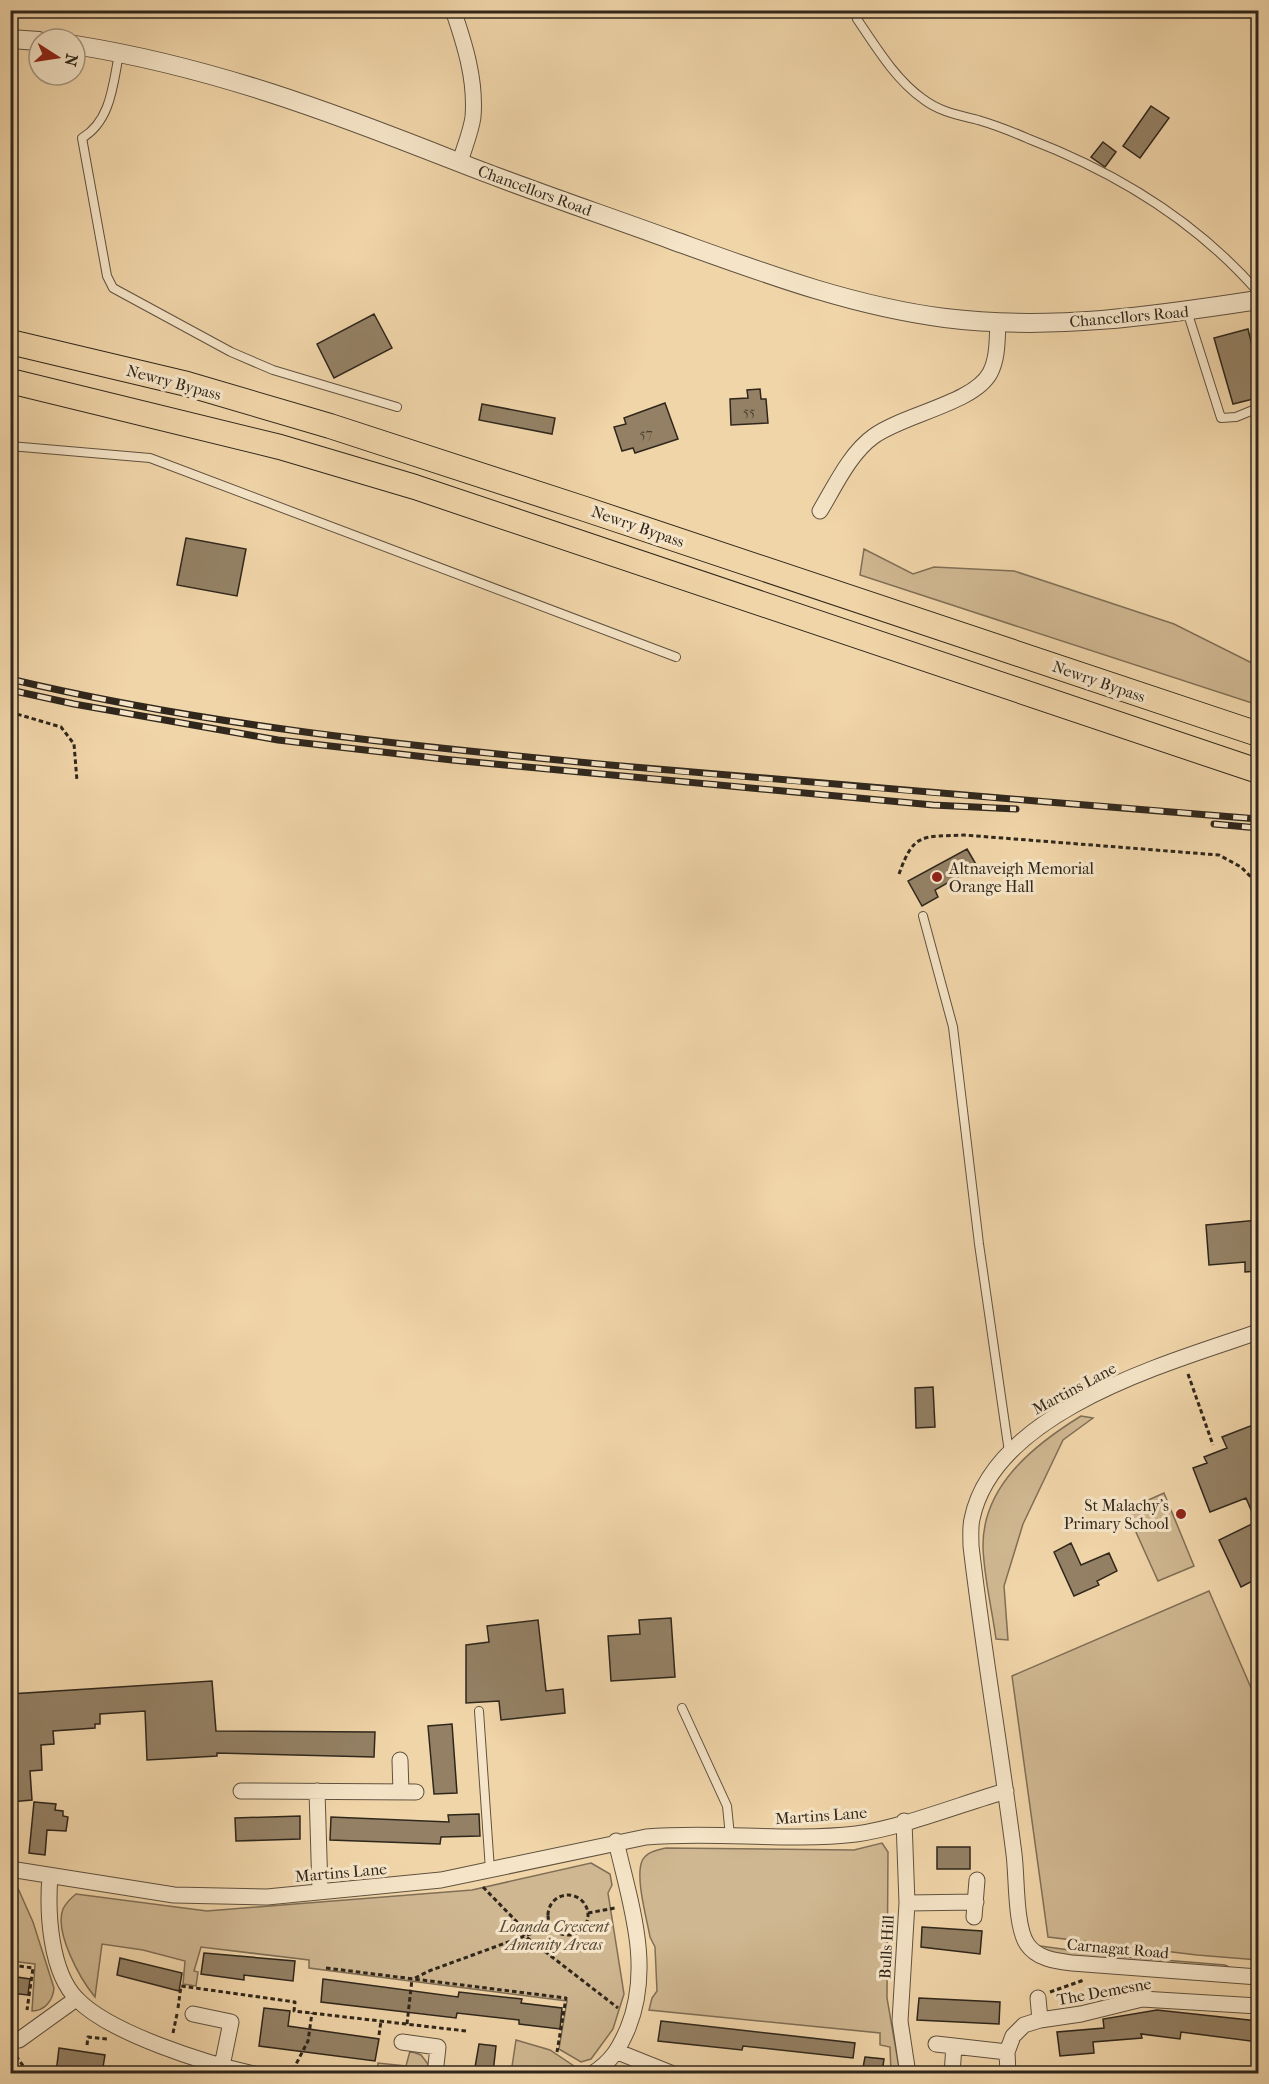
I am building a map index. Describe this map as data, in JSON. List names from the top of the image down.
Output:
{
  "streets": {
    "highway": ["Newry Bypass"],
    "street": [
      "Chancellors Road",
      "Martins Lane",
      "Bulls Hill",
      "Carnagat Road",
      "The Demesne"
    ]
  },
  "crossings": [
    ["Martins Lane", "Bulls Hill"],
    ["Martins Lane", "Carnagat Road"]
  ],
  "parks": ["Loanda Crescent Amenity Areas"],
  "places": ["Altnaveigh Memorial Orange Hall", "St Malachy's Primary School"],
  "house_numbers": ["55", "57"],
  "north": "right"
}
